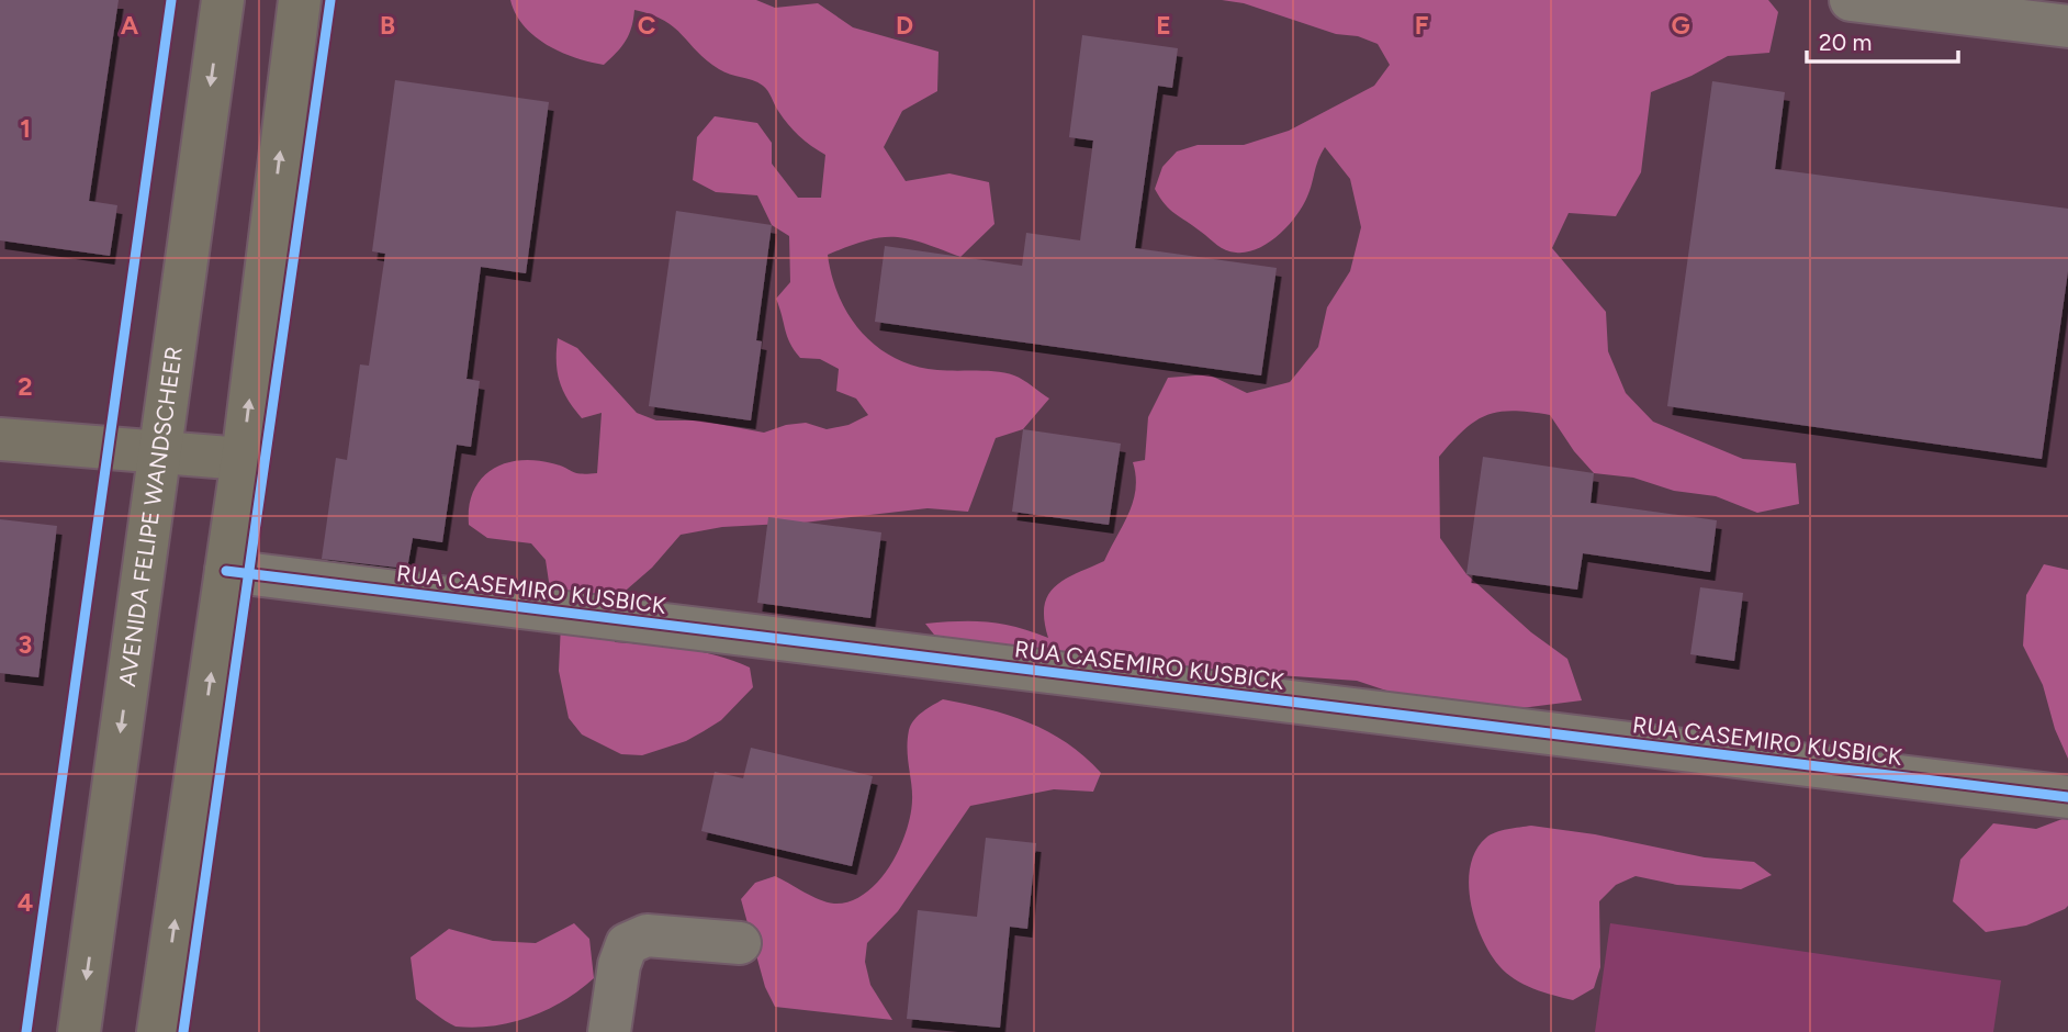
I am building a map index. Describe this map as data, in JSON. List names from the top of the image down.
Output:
{
  "streets": {
    "main road": ["AVENIDA FELIPE WANDSCHEER"],
    "street": ["RUA CASEMIRO KUSBICK"]
  },
  "scale_bar": "20 m",
  "grid": {
    "columns": [
      "A",
      "B",
      "C",
      "D",
      "E",
      "F",
      "G"
    ],
    "rows": [
      "1",
      "2",
      "3",
      "4"
    ]
  }
}
